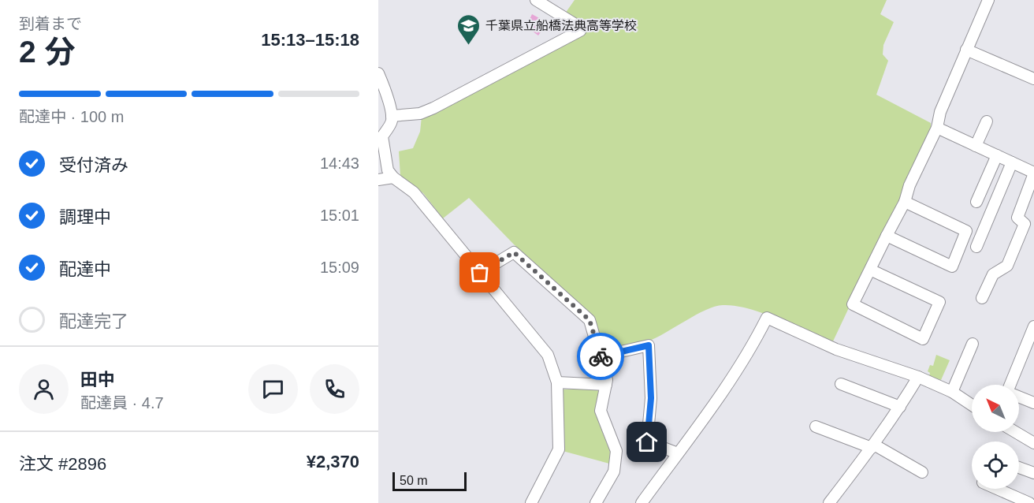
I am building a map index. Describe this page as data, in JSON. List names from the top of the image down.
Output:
{
  "places": {
    "school or university": ["千葉県立船橋法典高等学校"]
  },
  "scale_bar": "50 m",
  "north": "top left",
  "page": {
    "heading": ["2 分", "到着まで", "15:13–15:18"],
    "panel": [
      "田中",
      "配達員 · 4.7",
      "注文 #2896",
      "¥2,370"
    ],
    "bar": "配達中 · 100 m",
    "list": [
      ["受付済み", "14:43"],
      ["調理中", "15:01"],
      ["配達中", "15:09"],
      "配達完了"
    ],
    "scale": "50 m"
  }
}
